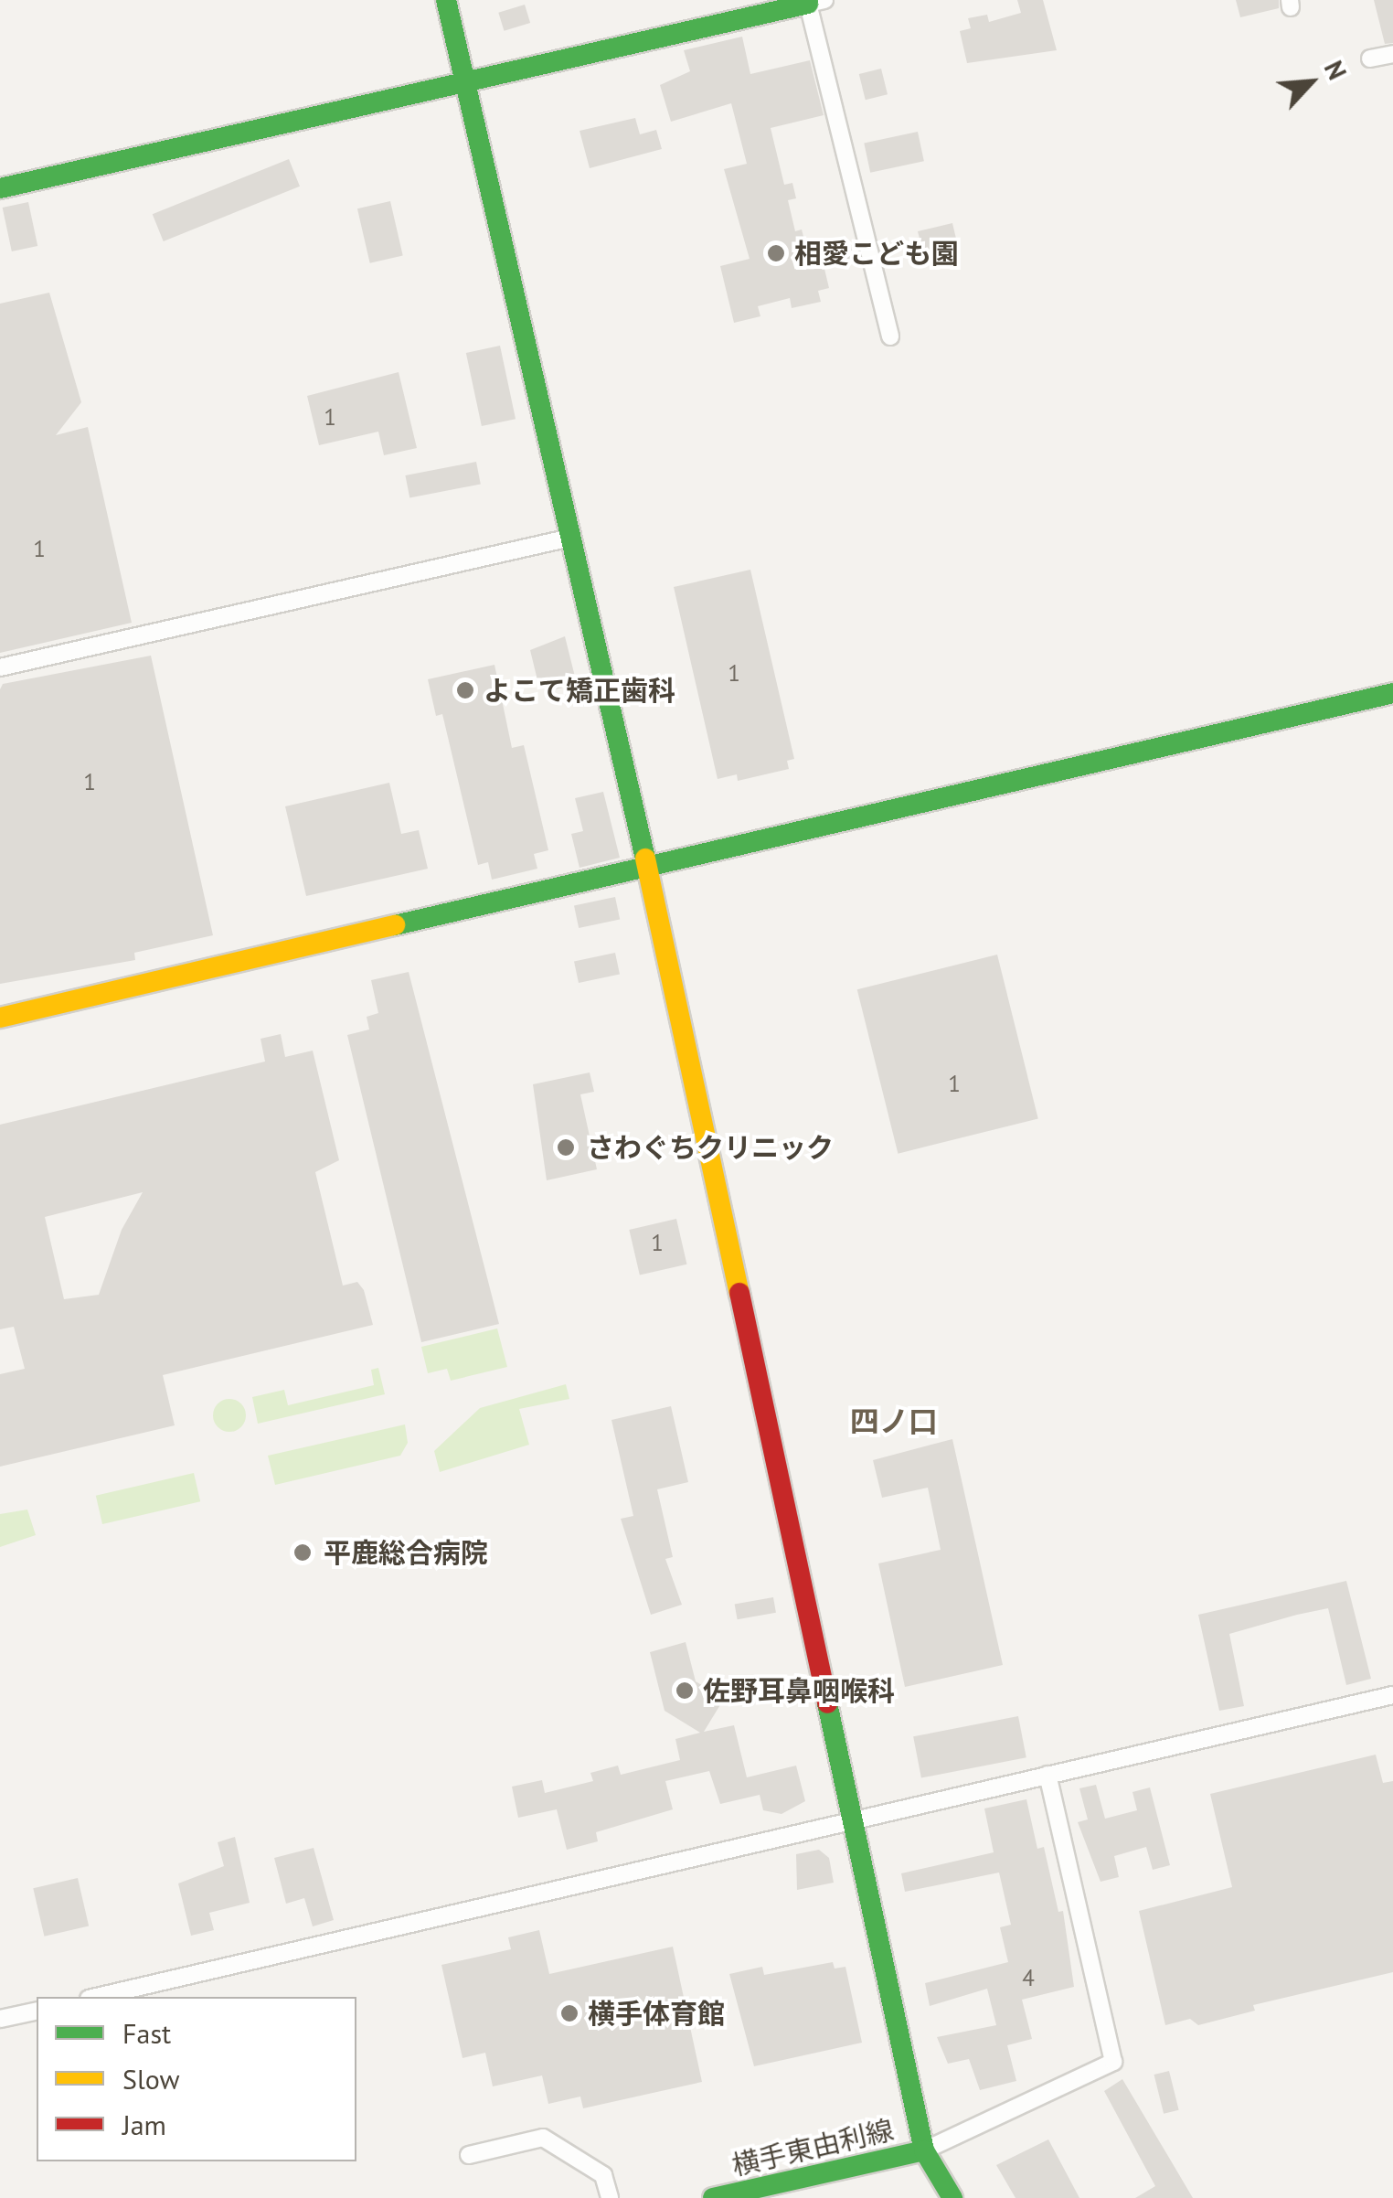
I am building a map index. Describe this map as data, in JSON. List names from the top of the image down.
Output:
{
  "streets": {
    "street": ["横手東由利線"]
  },
  "districts": ["四ノ口"],
  "places": [
    "相愛こども園",
    "よこて矯正歯科",
    "さわぐちクリニック",
    "平鹿総合病院",
    "佐野耳鼻咽喉科",
    "横手体育館"
  ],
  "house_numbers": [
    "1",
    "1",
    "1",
    "1",
    "1",
    "1",
    "4"
  ],
  "legend": ["Fast", "Slow", "Jam"],
  "north": "top right"
}
